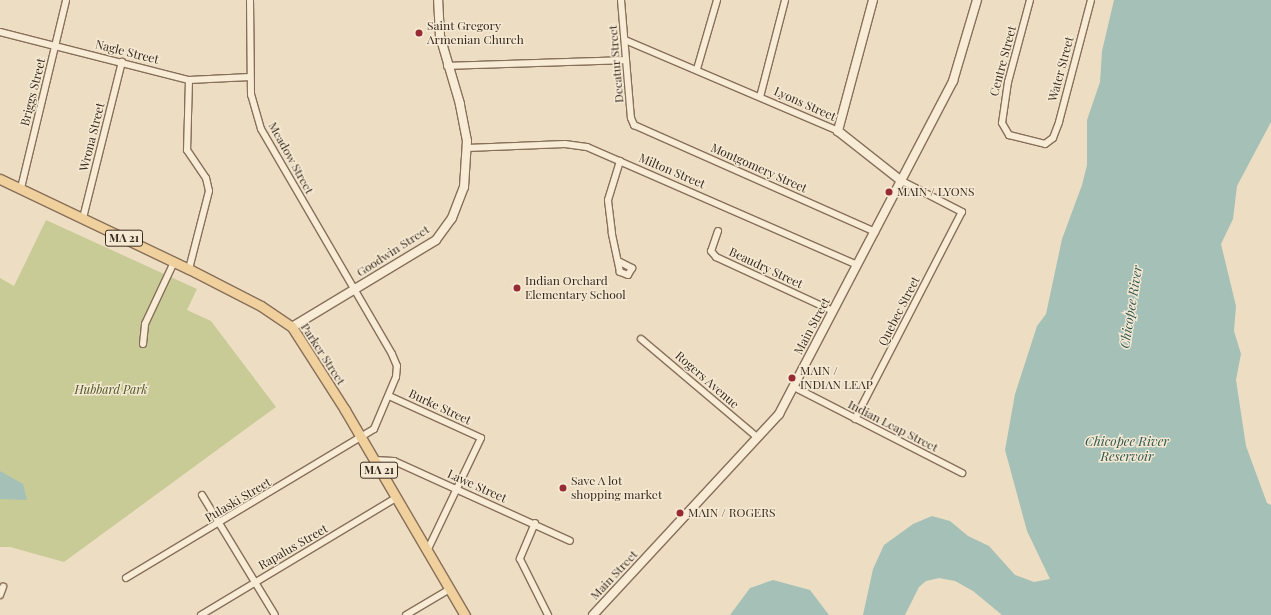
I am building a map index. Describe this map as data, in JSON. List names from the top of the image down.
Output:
{
  "streets": {
    "main road": [
      "Lyons Street",
      "MA 21",
      "Goodwin Street",
      "Main Street",
      "Parker Street"
    ],
    "street": [
      "Nagle Street",
      "Centre Street",
      "Decatur Street",
      "Water Street",
      "Briggs Street",
      "Wrona Street",
      "Meadow Street",
      "Montgomery Street",
      "Milton Street",
      "Beaudry Street",
      "Quebec Street",
      "Rogers Avenue",
      "Burke Street",
      "Indian Leap Street",
      "Lawe Street",
      "Pulaski Street",
      "Rapalus Street"
    ]
  },
  "crossings": [
    ["Nagle Street", "Briggs Street"],
    ["Nagle Street", "Wrona Street"],
    ["Nagle Street", "Meadow Street"],
    ["Centre Street", "Water Street"],
    ["Decatur Street", "Lyons Street"],
    ["Decatur Street", "Montgomery Street"],
    ["Briggs Street", "Parker Street"],
    ["Lyons Street", "Quebec Street"],
    ["Lyons Street", "Main Street"],
    ["Wrona Street", "Parker Street"],
    ["Meadow Street", "Goodwin Street"],
    ["Meadow Street", "Burke Street"],
    ["Meadow Street", "Pulaski Street"],
    ["Montgomery Street", "Main Street"],
    ["Milton Street", "Goodwin Street"],
    ["Milton Street", "Main Street"],
    ["Goodwin Street", "Parker Street"],
    ["Beaudry Street", "Main Street"],
    ["Quebec Street", "Indian Leap Street"],
    ["Main Street", "Rogers Avenue"],
    ["Main Street", "Indian Leap Street"],
    ["Parker Street", "Lawe Street"],
    ["Parker Street", "Pulaski Street"],
    ["Parker Street", "Rapalus Street"],
    ["Burke Street", "Lawe Street"],
    ["Burke Street", "Pulaski Street"]
  ],
  "water": ["Chicopee River", "Chicopee River Reservoir"],
  "parks": ["Hubbard Park"],
  "places": [
    "Saint Gregory Armenian Church",
    "MAIN / LYONS",
    "Indian Orchard Elementary School",
    "MAIN / INDIAN LEAP",
    "Save A lot shopping market",
    "MAIN / ROGERS"
  ]
}
